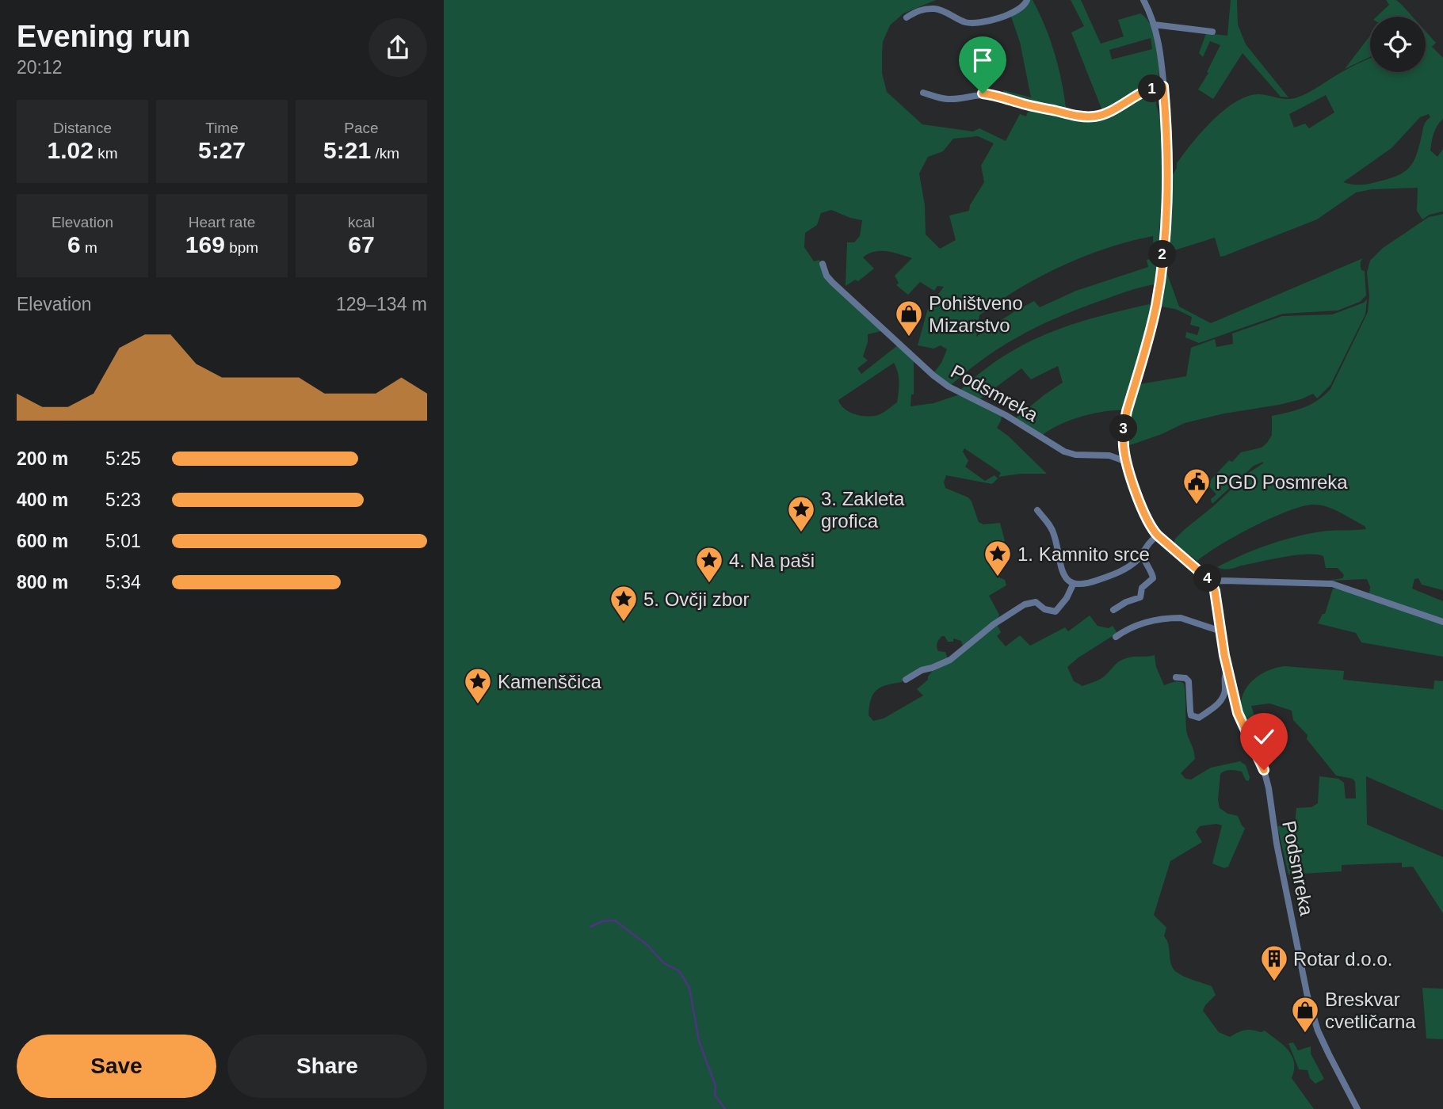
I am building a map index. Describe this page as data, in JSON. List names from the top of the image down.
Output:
{
  "streets": {
    "street": ["Podsmreka"]
  },
  "places": {
    "shop": ["Pohištveno Mizarstvo", "Breskvar cvetličarna"],
    "public building": ["PGD Posmreka"],
    "place": [
      "3. Zakleta grofica",
      "1. Kamnito srce",
      "4. Na paši",
      "5. Ovčji zbor",
      "Kamenščica"
    ],
    "building": ["Rotar d.o.o."]
  },
  "page": {
    "heading": ["Evening run", "20:12"],
    "pins": [
      "1",
      "2",
      "3",
      "4"
    ],
    "stats": [
      ["Distance", "1.02 km"],
      ["Time", "5:27"],
      ["Pace", "5:21 /km"],
      ["Elevation", "6 m"],
      ["Heart rate", "169 bpm"],
      ["kcal", "67"]
    ],
    "chart": ["Elevation", "129–134 m"],
    "list": [
      {
        "name": "200 m",
        "note": "5:25"
      },
      {
        "name": "400 m",
        "note": "5:23"
      },
      {
        "name": "600 m",
        "note": "5:01"
      },
      {
        "name": "800 m",
        "note": "5:34"
      }
    ],
    "buttons": ["Save", "Share"]
  }
}
